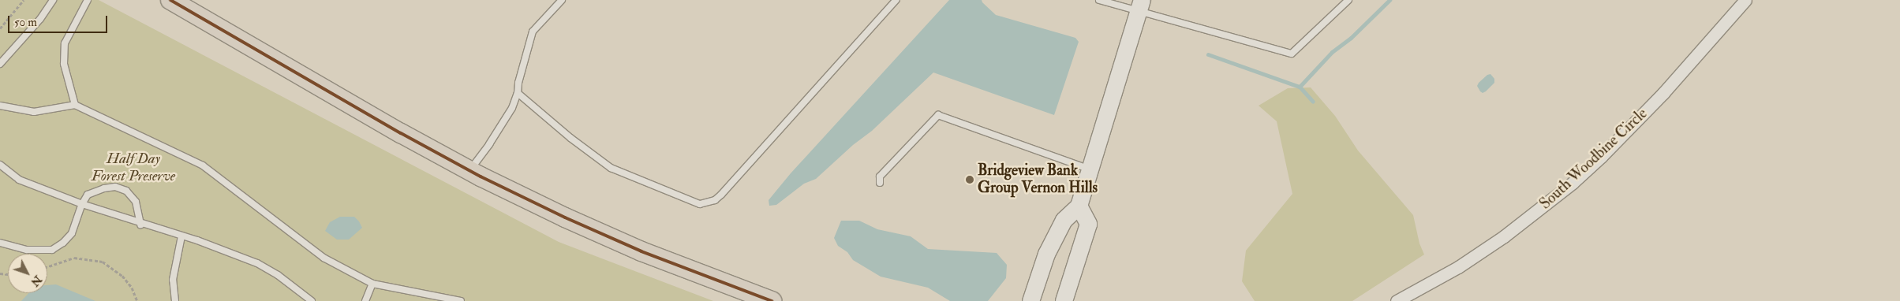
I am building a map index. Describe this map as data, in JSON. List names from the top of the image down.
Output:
{
  "streets": {
    "street": ["South Woodbine Circle"]
  },
  "parks": ["Half Day Forest Preserve"],
  "places": ["Bridgeview Bank Group Vernon Hills"],
  "scale_bar": "50 m",
  "north": "bottom right"
}
